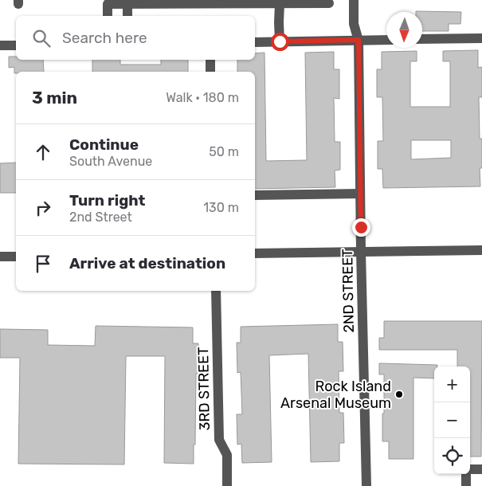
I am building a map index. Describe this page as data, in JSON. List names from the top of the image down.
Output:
{
  "streets": {
    "street": ["2ND STREET", "3RD STREET"]
  },
  "places": ["Rock Island Arsenal Museum"],
  "north": "bottom",
  "page": {
    "search": "Search here",
    "heading": ["3 min", "Walk · 180 m"],
    "list": [
      ["Continue", "South Avenue", "50 m"],
      ["Turn right", "2nd Street", "130 m"],
      "Arrive at destination"
    ],
    "map_buttons": ["+", "−"]
  }
}
